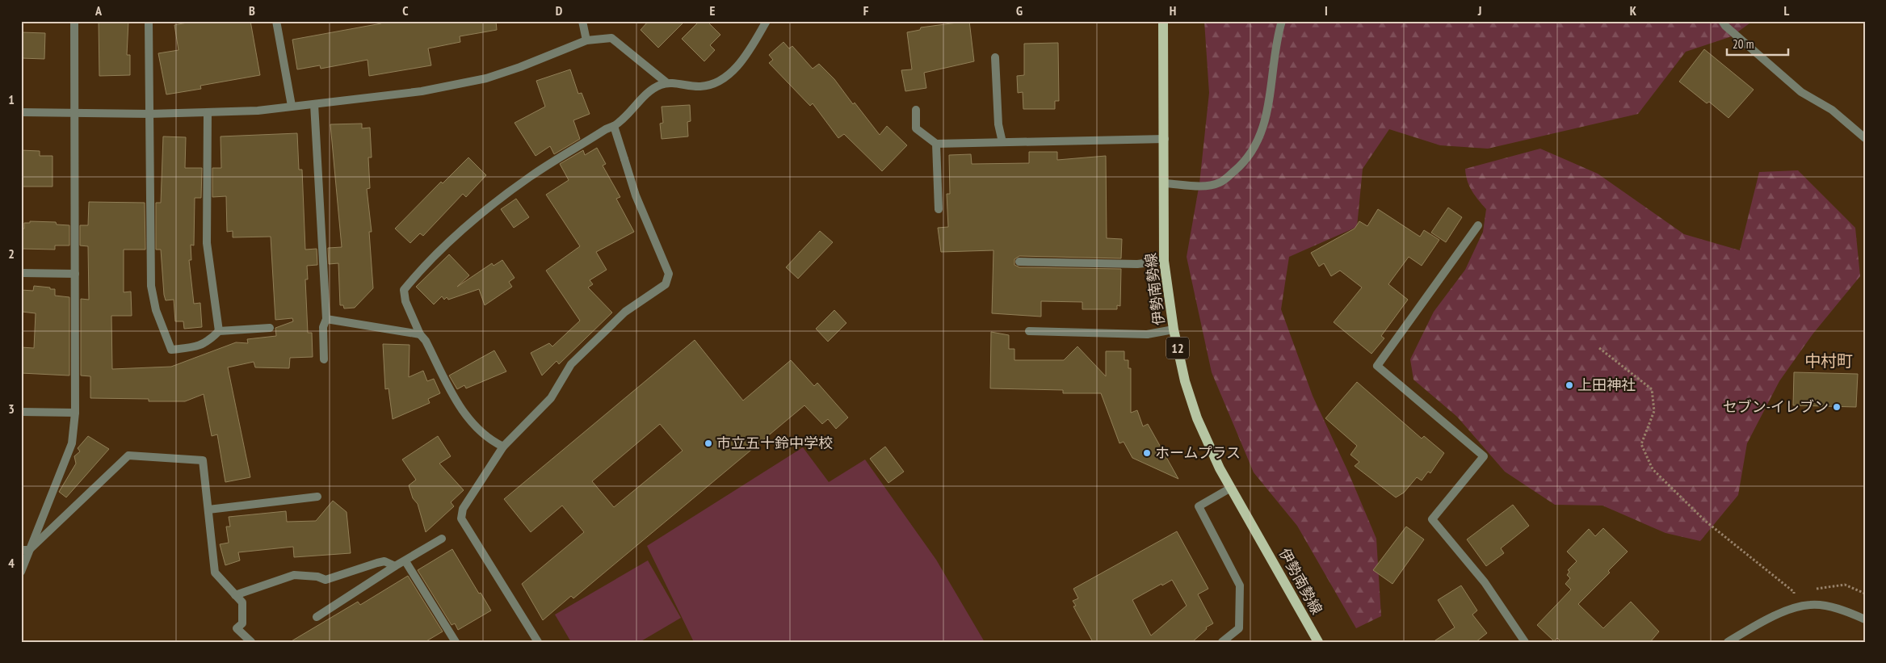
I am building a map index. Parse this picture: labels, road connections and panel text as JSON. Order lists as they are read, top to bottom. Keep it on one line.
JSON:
{"streets":{"main road":["伊勢南勢線","12"]},"districts":["中村町"],"places":["上田神社","セブン-イレブン","市立五十鈴中学校","ホームプラス"],"scale_bar":"20 m","grid":{"columns":["A","B","C","D","E","F","G","H","I","J","K","L"],"rows":["1","2","3","4"]}}
